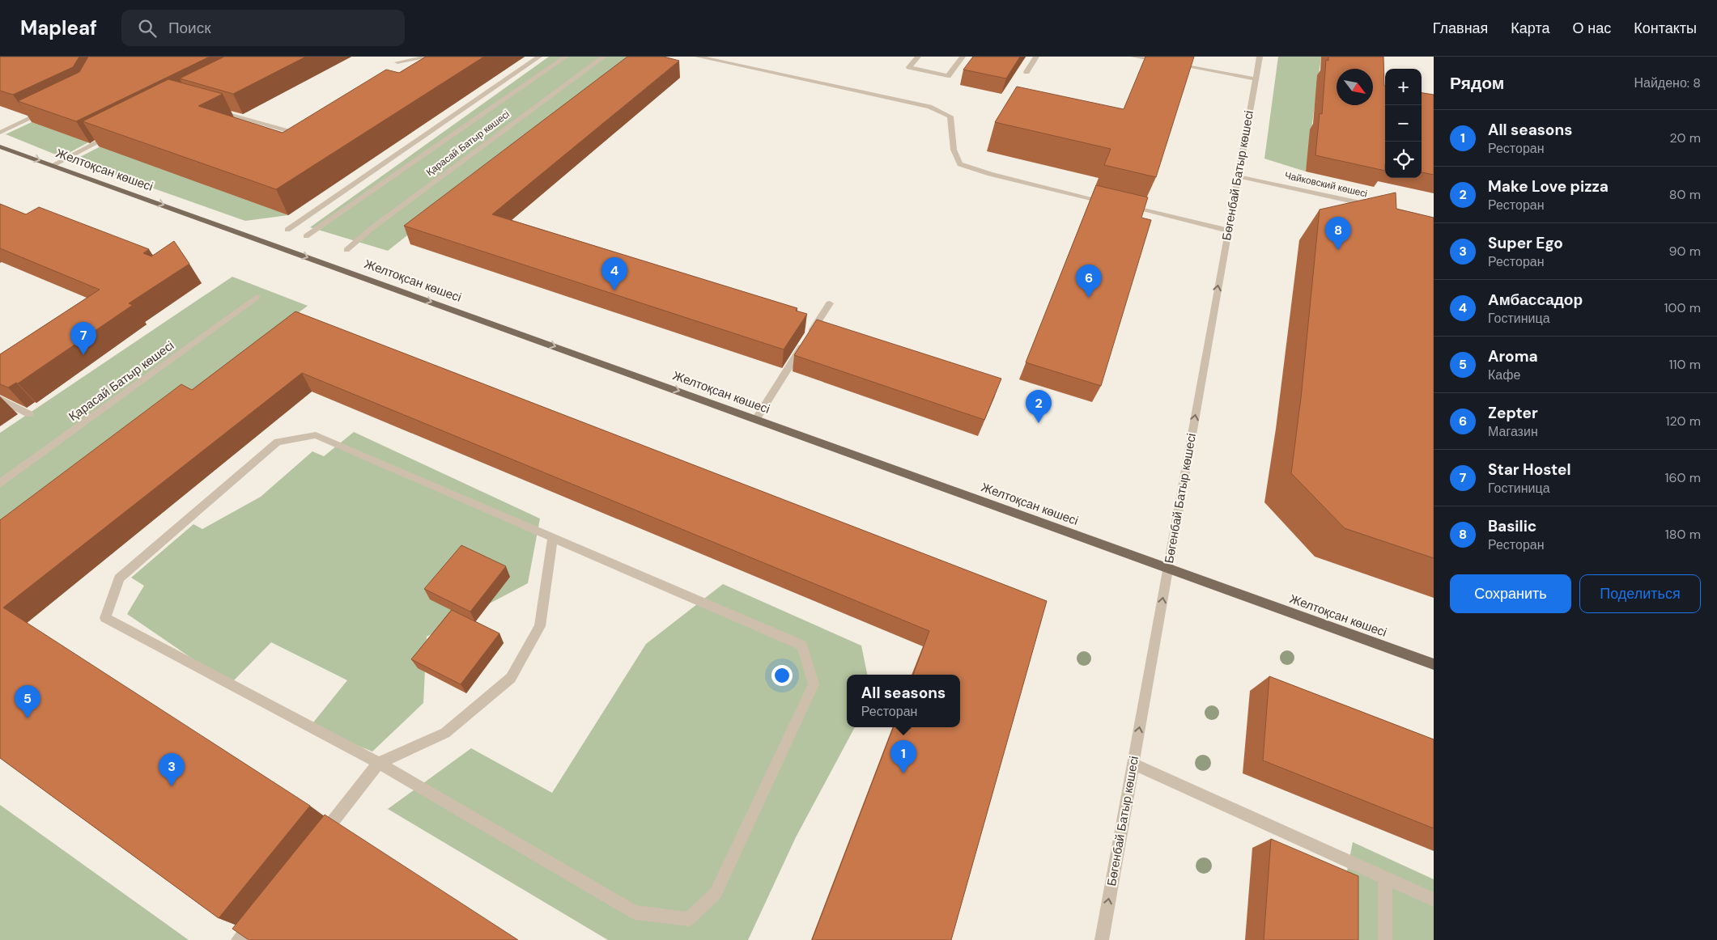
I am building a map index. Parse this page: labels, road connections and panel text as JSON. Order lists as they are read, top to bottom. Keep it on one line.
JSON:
{"streets":{"main road":["Желтоқсан көшесі"],"street":["Қарасай Батыр көшесі","Бөгенбай Батыр көшесі","Чайковский көшесі"]},"crossings":[["Желтоқсан көшесі","Бөгенбай Батыр көшесі"],["Бөгенбай Батыр көшесі","Чайковский көшесі"]],"one_way":["Желтоқсан көшесі","Бөгенбай Батыр көшесі"],"north":"bottom right","page":{"header":"Mapleaf","search":"Поиск","nav":["Главная","Карта","О нас","Контакты"],"heading":["Рядом","Найдено: 8"],"map_buttons":["+","−"],"list":[{"mark":"1","name":"All seasons","note":"Ресторан","value":"20 m"},{"mark":"2","name":"Make Love pizza","note":"Ресторан","value":"80 m"},{"mark":"3","name":"Super Ego","note":"Ресторан","value":"90 m"},{"mark":"4","name":"Амбассадор","note":"Гостиница","value":"100 m"},{"mark":"5","name":"Aroma","note":"Кафе","value":"110 m"},{"mark":"6","name":"Zepter","note":"Магазин","value":"120 m"},{"mark":"7","name":"Star Hostel","note":"Гостиница","value":"160 m"},{"mark":"8","name":"Basilic","note":"Ресторан","value":"180 m"}],"pins":["8","4","6","7","2","5","1","3"],"buttons":["Сохранить","Поделиться"],"popup":["All seasons","Ресторан"]}}
